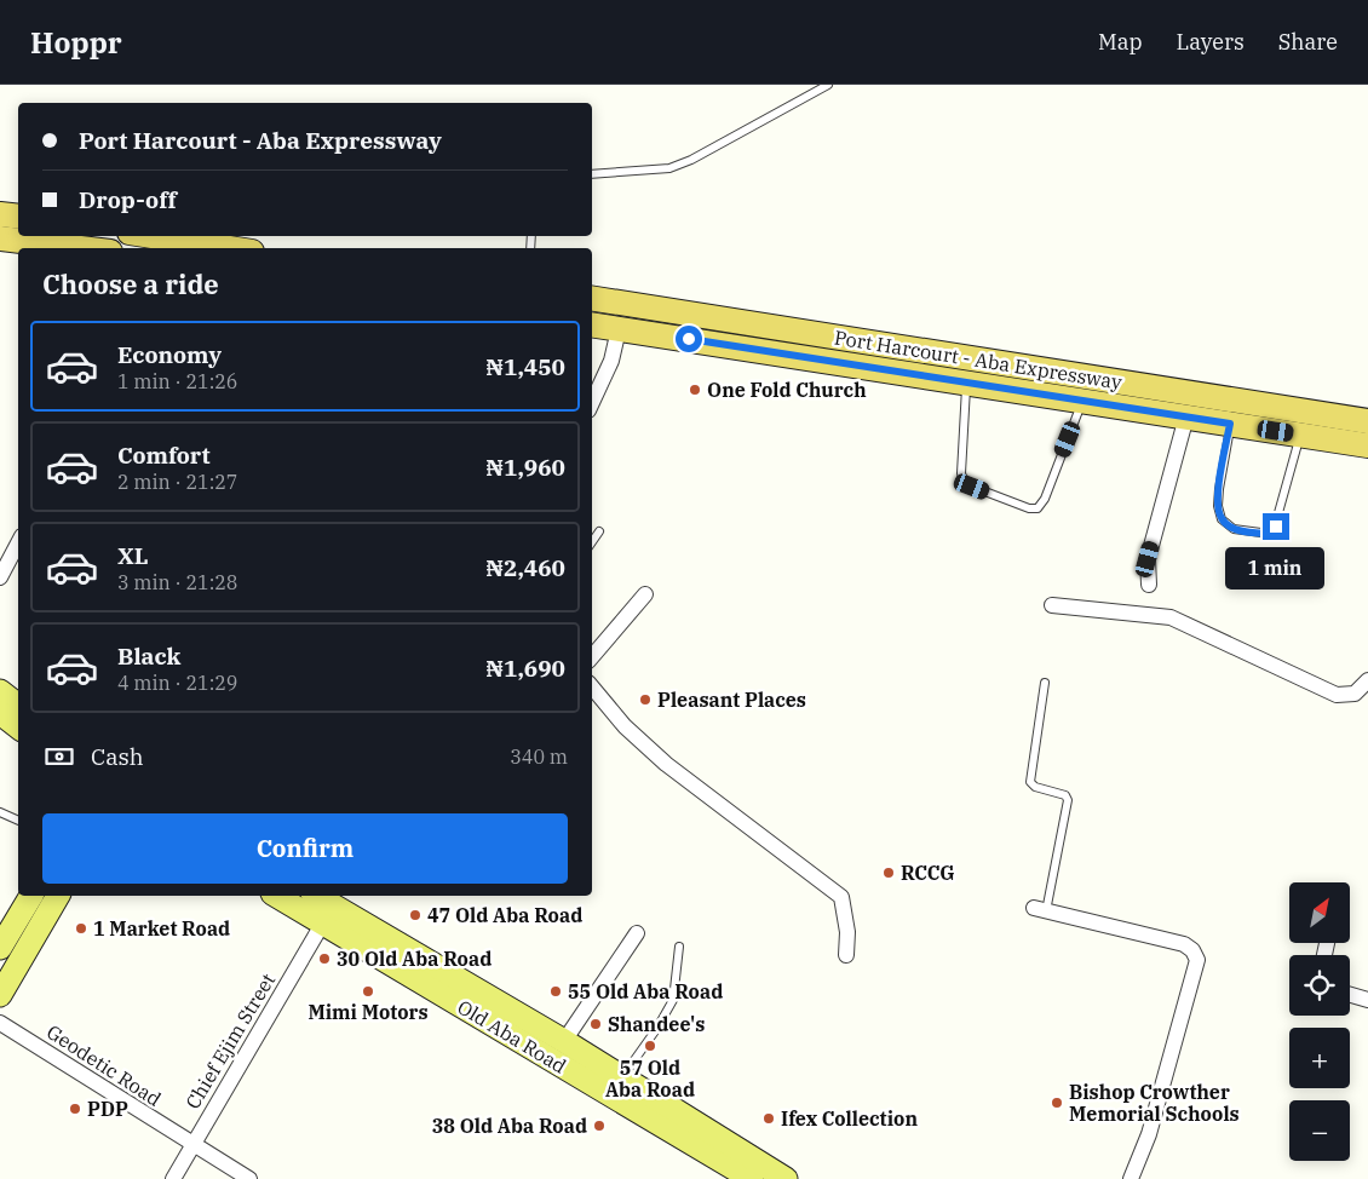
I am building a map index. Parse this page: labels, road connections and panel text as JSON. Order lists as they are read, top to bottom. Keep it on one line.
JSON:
{"streets":{"highway":["Port Harcourt - Aba Expressway"],"main road":["Old Aba Road"],"street":["Chief Ejim Street","Geodetic Road"]},"crossings":[["Old Aba Road","Chief Ejim Street"],["Chief Ejim Street","Geodetic Road"]],"places":["One Fold Church","Pleasant Places","RCCG","47 Old Aba Road","1 Market Road","30 Old Aba Road","Mimi Motors","55 Old Aba Road","Shandee's","57 Old Aba Road","Bishop Crowther Memorial Schools","PDP","Ifex Collection","38 Old Aba Road"],"north":"top right","page":{"header":"Hoppr","nav":["Map","Layers","Share"],"banner":["Port Harcourt - Aba Expressway","Drop-off"],"heading":"Choose a ride","list":[{"name":"Economy","note":"1 min · 21:26","value":"₦1,450"},{"name":"Comfort","note":"2 min · 21:27","value":"₦1,960"},{"name":"XL","note":"3 min · 21:28","value":"₦2,460"},{"name":"Black","note":"4 min · 21:29","value":"₦1,690"}],"bubble":"1 min","pay":["Cash","340 m"],"buttons":"Confirm","map_buttons":["+","−"]}}
